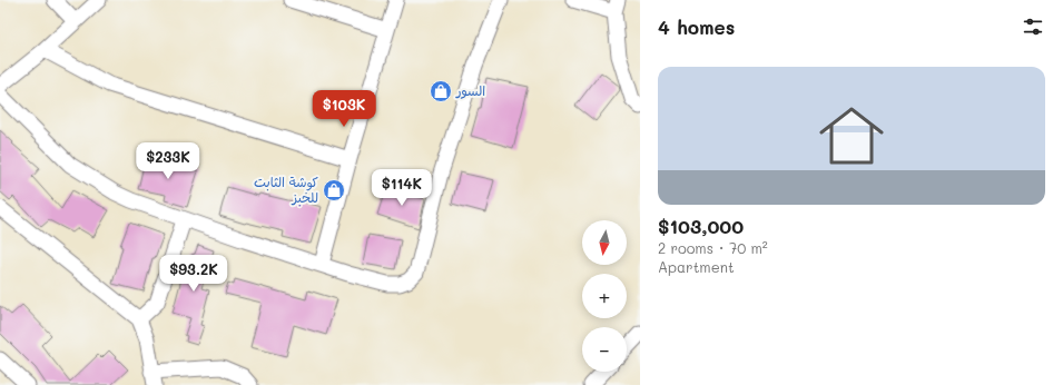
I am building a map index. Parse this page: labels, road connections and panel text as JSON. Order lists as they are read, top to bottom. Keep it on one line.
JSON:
{"places":{"shop":["السور","كوشة الثابت للخبز"]},"north":"bottom","page":{"heading":"4 homes","list":[{"name":"$103,000","note":"2 rooms · 70 m² · Apartment"}],"price":["$103K","$233K","$114K","$93.2K"],"map_buttons":["+","−"]}}
